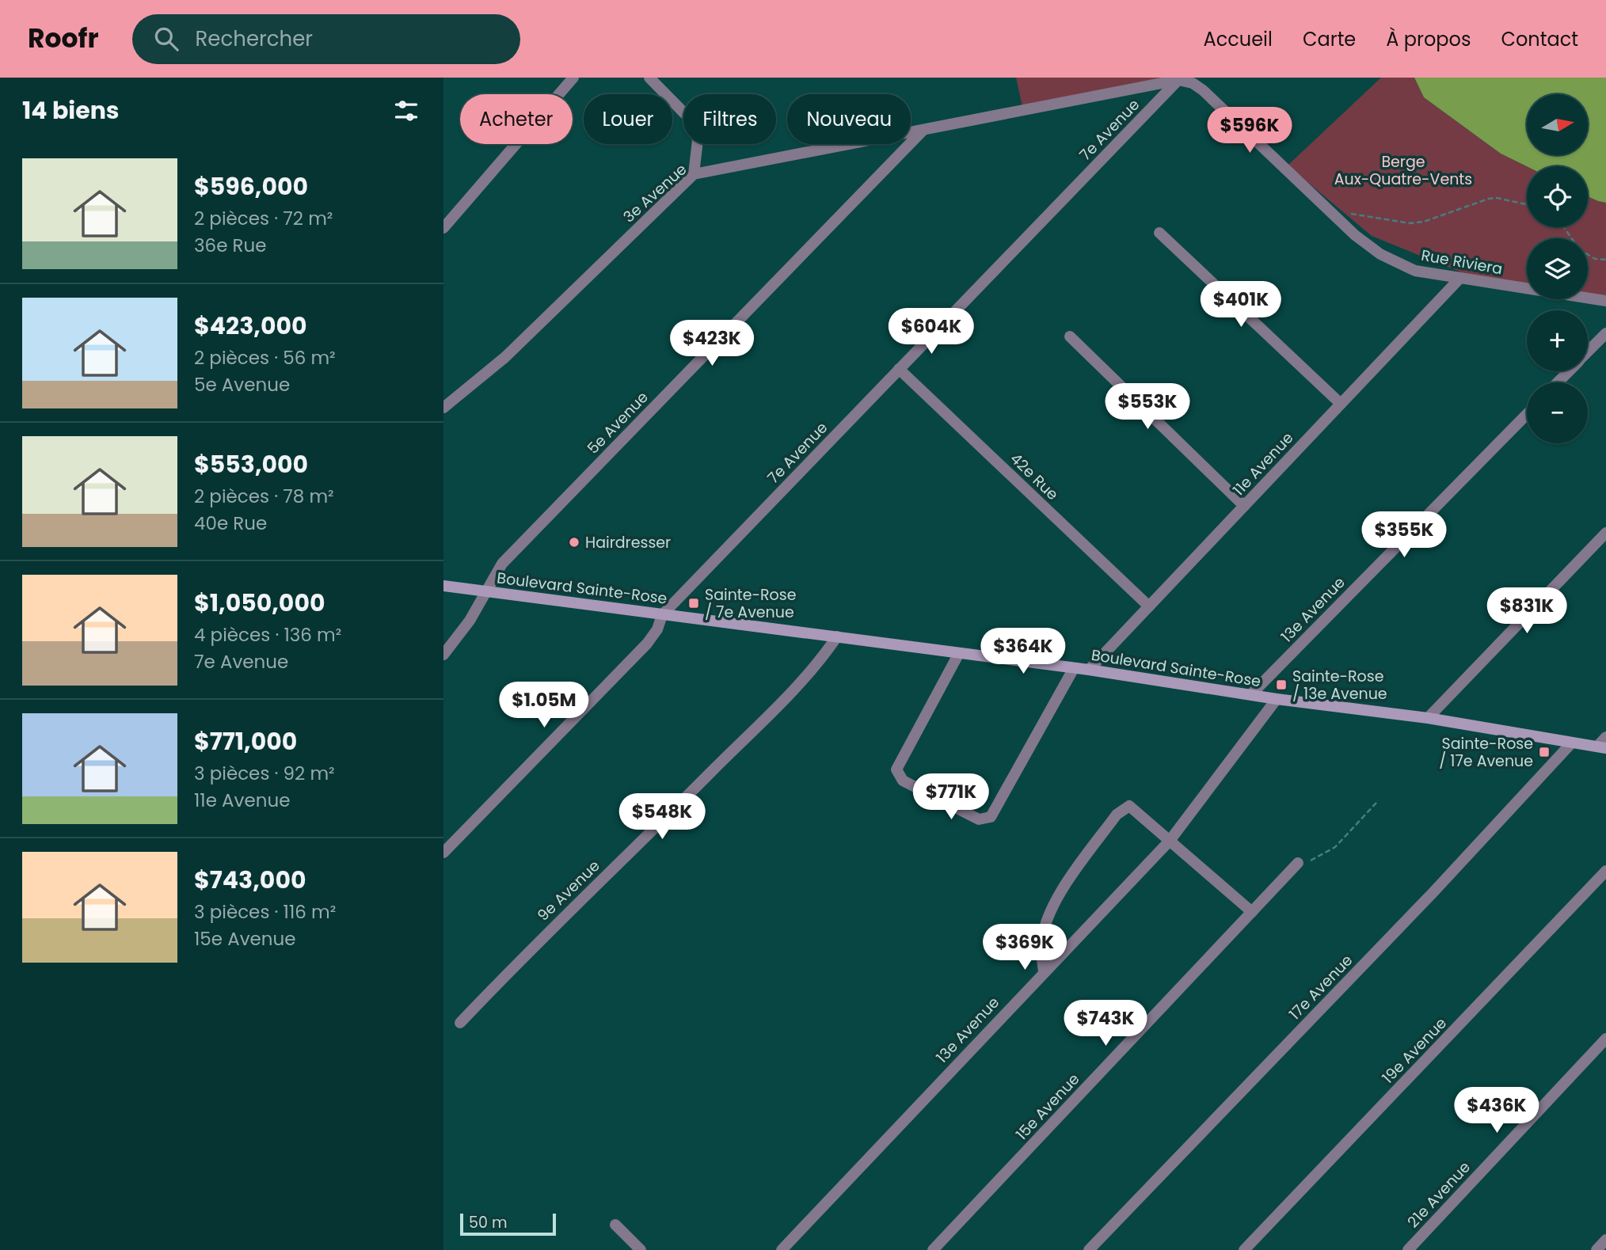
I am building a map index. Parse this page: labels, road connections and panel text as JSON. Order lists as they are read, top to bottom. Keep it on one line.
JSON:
{"streets":{"street":["7e Avenue","3e Avenue","Rue Riviera","5e Avenue","11e Avenue","42e Rue","Boulevard Sainte-Rose","13e Avenue","9e Avenue","17e Avenue","19e Avenue","15e Avenue","21e Avenue"]},"crossings":[["7e Avenue","3e Avenue"],["7e Avenue","Rue Riviera"],["7e Avenue","42e Rue"],["7e Avenue","Boulevard Sainte-Rose"],["3e Avenue","Rue Riviera"],["3e Avenue","5e Avenue"],["Rue Riviera","11e Avenue"],["5e Avenue","Boulevard Sainte-Rose"],["11e Avenue","42e Rue"],["11e Avenue","Boulevard Sainte-Rose"],["Boulevard Sainte-Rose","13e Avenue"],["Boulevard Sainte-Rose","9e Avenue"],["Boulevard Sainte-Rose","17e Avenue"]],"parks":["Berge Aux-Quatre-Vents"],"places":{"other":["Hairdresser"],"transit":["Sainte-Rose / 7e Avenue","Sainte-Rose / 13e Avenue","Sainte-Rose / 17e Avenue"]},"scale_bar":"50 m","north":"right","page":{"header":"Roofr","search":"Rechercher","nav":["Accueil","Carte","À propos","Contact"],"heading":"14 biens","map_buttons":["+","−"],"chip":["Acheter","Louer","Filtres","Nouveau"],"price":["$596K","$401K","$604K","$423K","$553K","$355K","$831K","$364K","$1.05M","$771K","$548K","$369K","$743K","$436K"],"list":[{"name":"$596,000","note":"2 pièces · 72 m² · 36e Rue"},{"name":"$423,000","note":"2 pièces · 56 m² · 5e Avenue"},{"name":"$553,000","note":"2 pièces · 78 m² · 40e Rue"},{"name":"$1,050,000","note":"4 pièces · 136 m² · 7e Avenue"},{"name":"$771,000","note":"3 pièces · 92 m² · 11e Avenue"},{"name":"$743,000","note":"3 pièces · 116 m² · 15e Avenue"}],"scale":"50 m"}}
